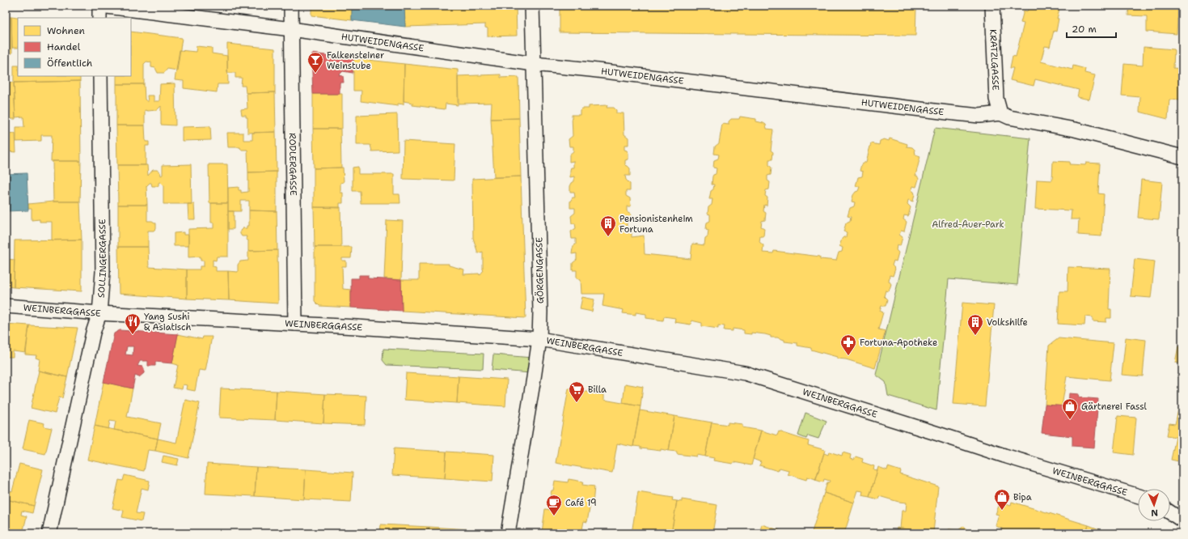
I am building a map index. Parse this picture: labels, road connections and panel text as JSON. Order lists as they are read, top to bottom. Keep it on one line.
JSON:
{"streets":{"street":["HUTWEIDENGASSE","KRATZLGASSE","RODLERGASSE","SOLLINGERGASSE","GÖRGENGASSE","WEINBERGGASSE"]},"crossings":[["HUTWEIDENGASSE","KRATZLGASSE"],["HUTWEIDENGASSE","RODLERGASSE"],["HUTWEIDENGASSE","GÖRGENGASSE"],["RODLERGASSE","WEINBERGGASSE"],["SOLLINGERGASSE","WEINBERGGASSE"],["GÖRGENGASSE","WEINBERGGASSE"]],"parks":["Alfred-Auer-Park"],"places":{"bar":["Falkensteiner Weinstube"],"building":["Pensionistenheim Fortuna","Volkshilfe"],"restaurant":["Yang Sushi & Asiatisch"],"pharmacy":["Fortuna-Apotheke"],"supermarket":["Billa"],"shop":["Gärtnerei Fassl","Bipa"],"cafe":["Café 19"]},"legend":["Wohnen","Handel","Öffentlich"],"scale_bar":"20 m","north":"bottom"}
